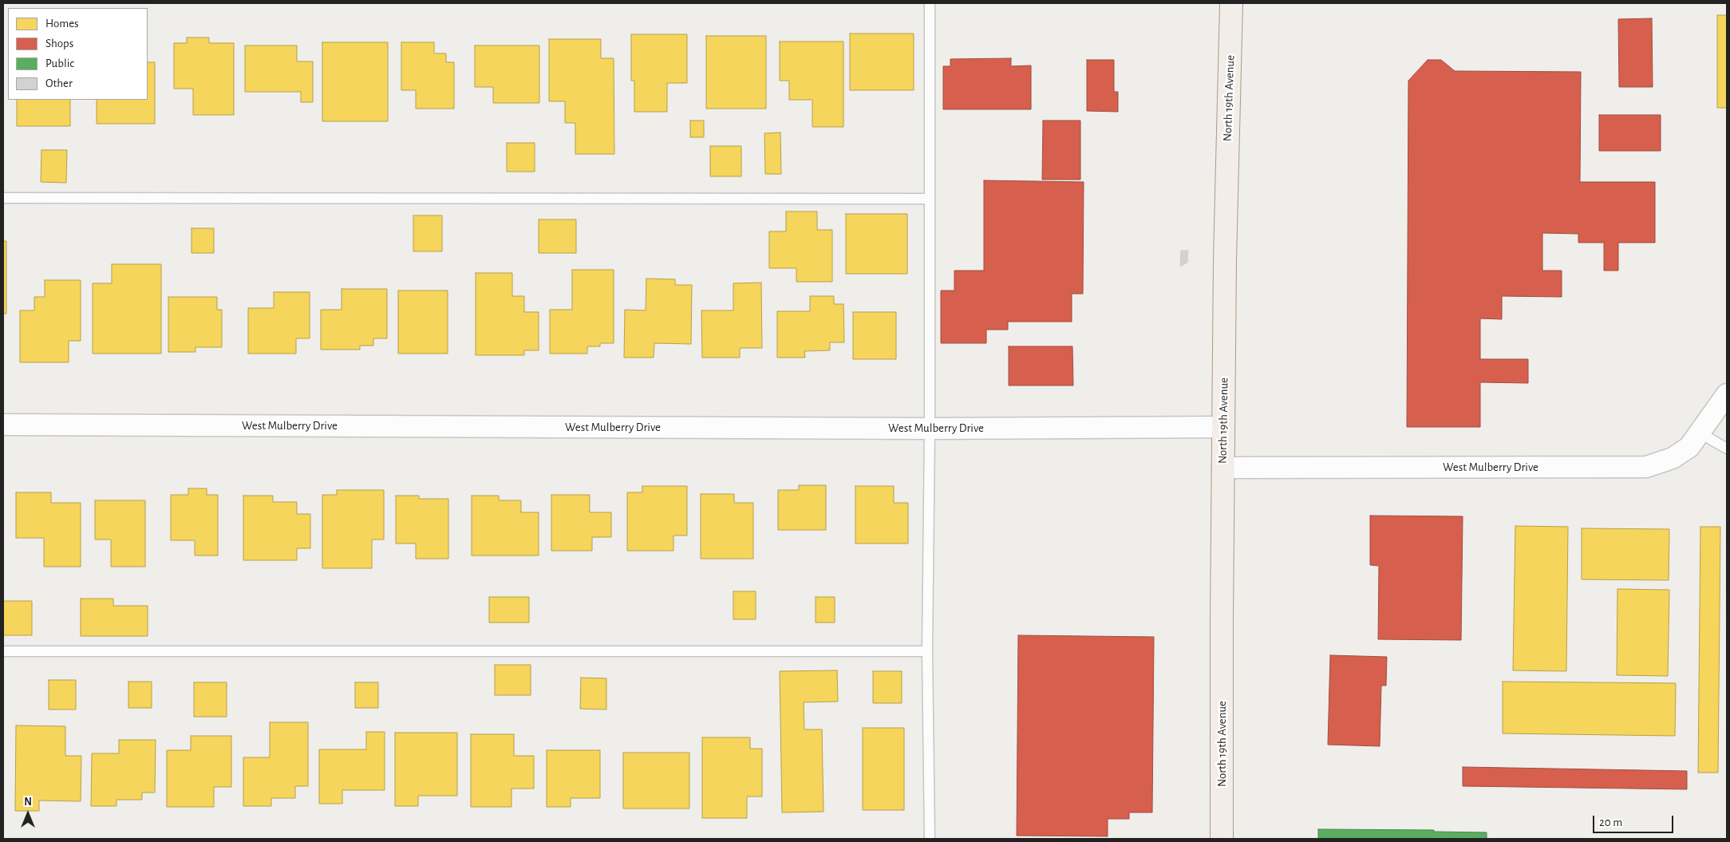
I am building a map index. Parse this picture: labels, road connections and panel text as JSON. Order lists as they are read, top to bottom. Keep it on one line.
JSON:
{"streets":{"main road":["North 19th Avenue"],"street":["West Mulberry Drive"]},"crossings":[["North 19th Avenue","West Mulberry Drive"]],"legend":["Homes","Shops","Public","Other"],"scale_bar":"20 m","north":"top"}
